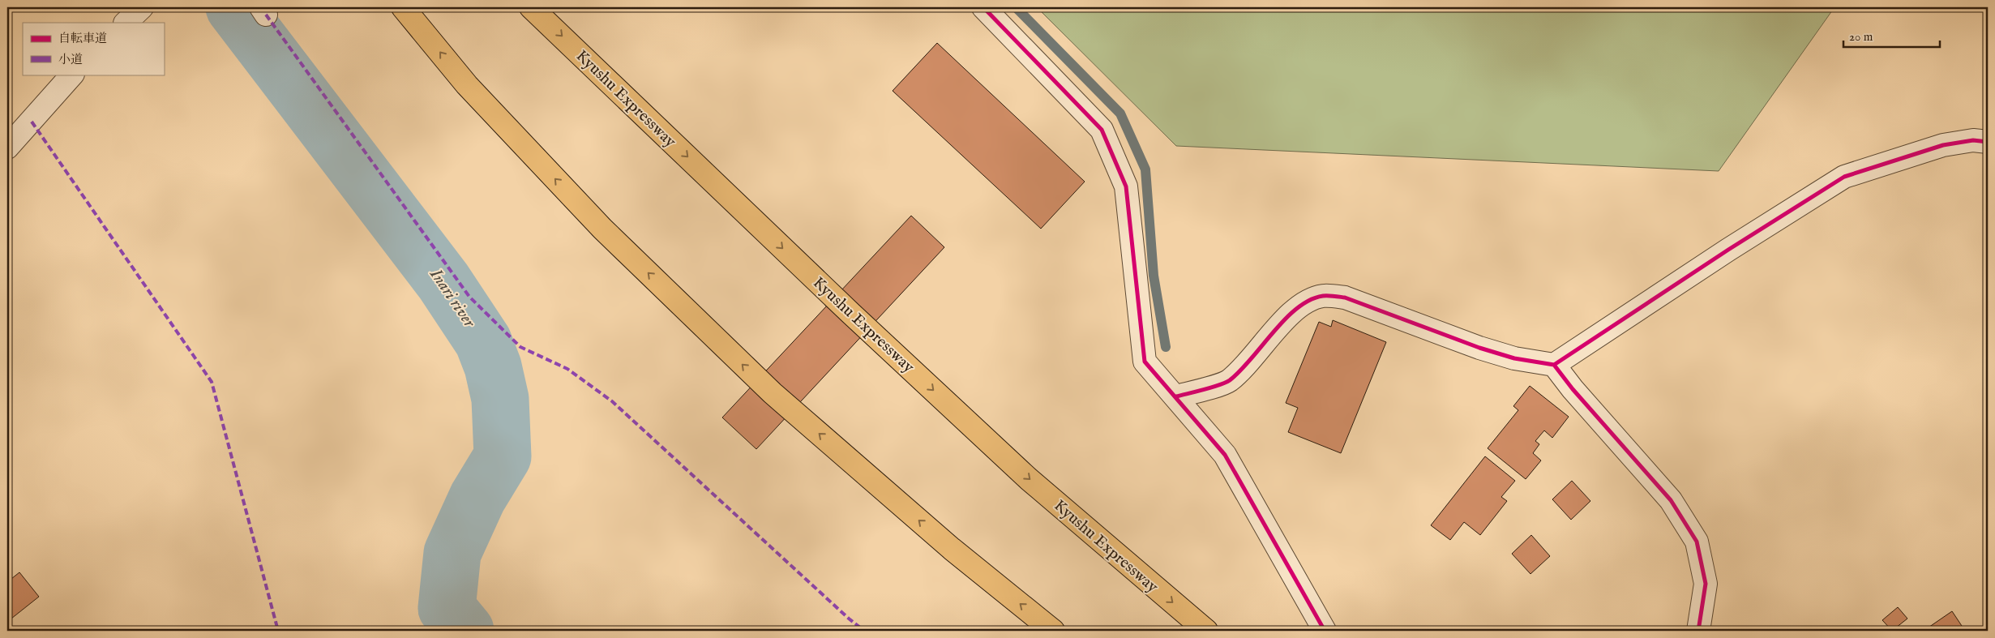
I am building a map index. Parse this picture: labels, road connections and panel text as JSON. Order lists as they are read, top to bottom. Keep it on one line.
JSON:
{"streets":{"highway":["Kyushu Expressway"]},"water":["Inari river"],"legend":["自転車道","小道"],"scale_bar":"20 m"}
